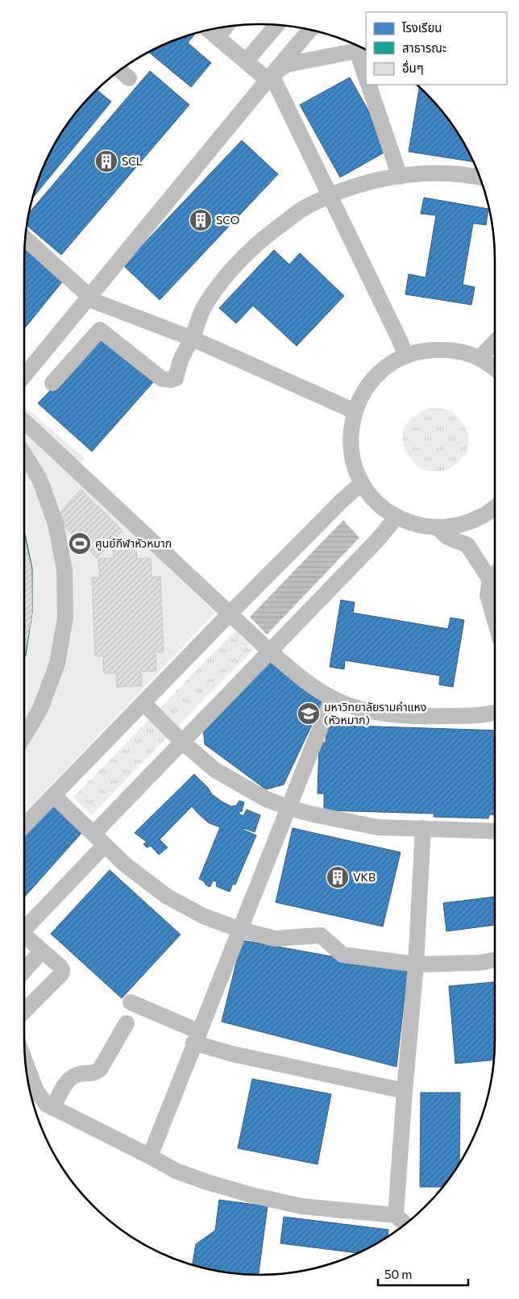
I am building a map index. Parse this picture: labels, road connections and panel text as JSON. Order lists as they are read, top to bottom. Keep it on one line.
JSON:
{"places":{"building":["SCL","SCO","VKB"],"sports":["ศูนย์กีฬาหัวหมาก"],"school or university":["มหาวิทยาลัยรามคำแหง (หัวหมาก)"]},"legend":["โรงเรียน","สาธารณะ","อื่นๆ"],"scale_bar":"50 m"}
